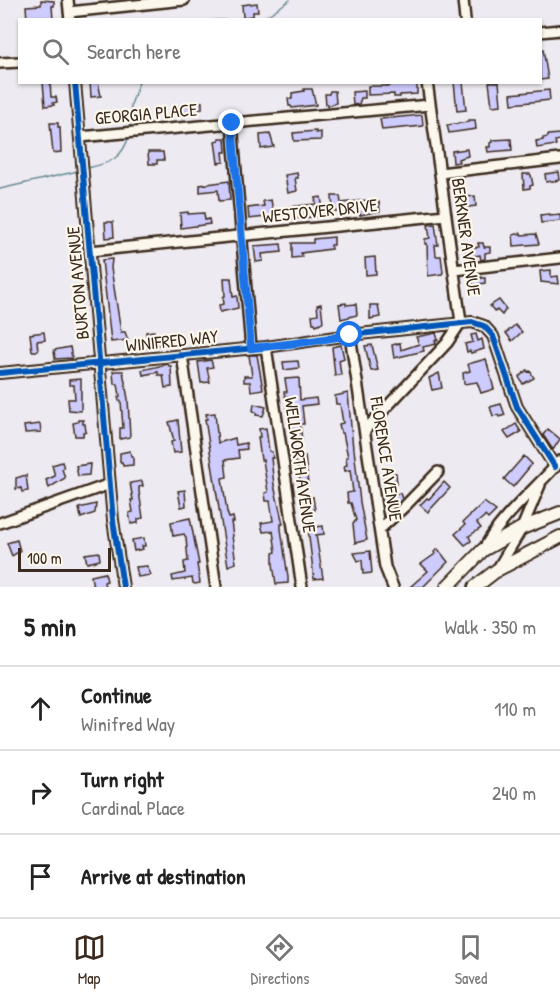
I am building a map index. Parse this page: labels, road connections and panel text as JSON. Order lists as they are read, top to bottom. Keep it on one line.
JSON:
{"streets":{"street":["GEORGIA PLACE","WESTOVER DRIVE","BERKNER AVENUE","BURTON AVENUE","WINIFRED WAY","FLORENCE AVENUE","WELLWORTH AVENUE"]},"crossings":[["GEORGIA PLACE","BERKNER AVENUE"],["GEORGIA PLACE","BURTON AVENUE"],["WESTOVER DRIVE","BERKNER AVENUE"],["WESTOVER DRIVE","BURTON AVENUE"],["BERKNER AVENUE","WINIFRED WAY"],["BURTON AVENUE","WINIFRED WAY"],["WINIFRED WAY","FLORENCE AVENUE"],["WINIFRED WAY","WELLWORTH AVENUE"]],"scale_bar":"100 m","page":{"search":"Search here","scale":"100 m","heading":["5 min","Walk · 350 m"],"list":[["Continue","Winifred Way","110 m"],["Turn right","Cardinal Place","240 m"],"Arrive at destination"],"nav":["Map","Directions","Saved"]}}
